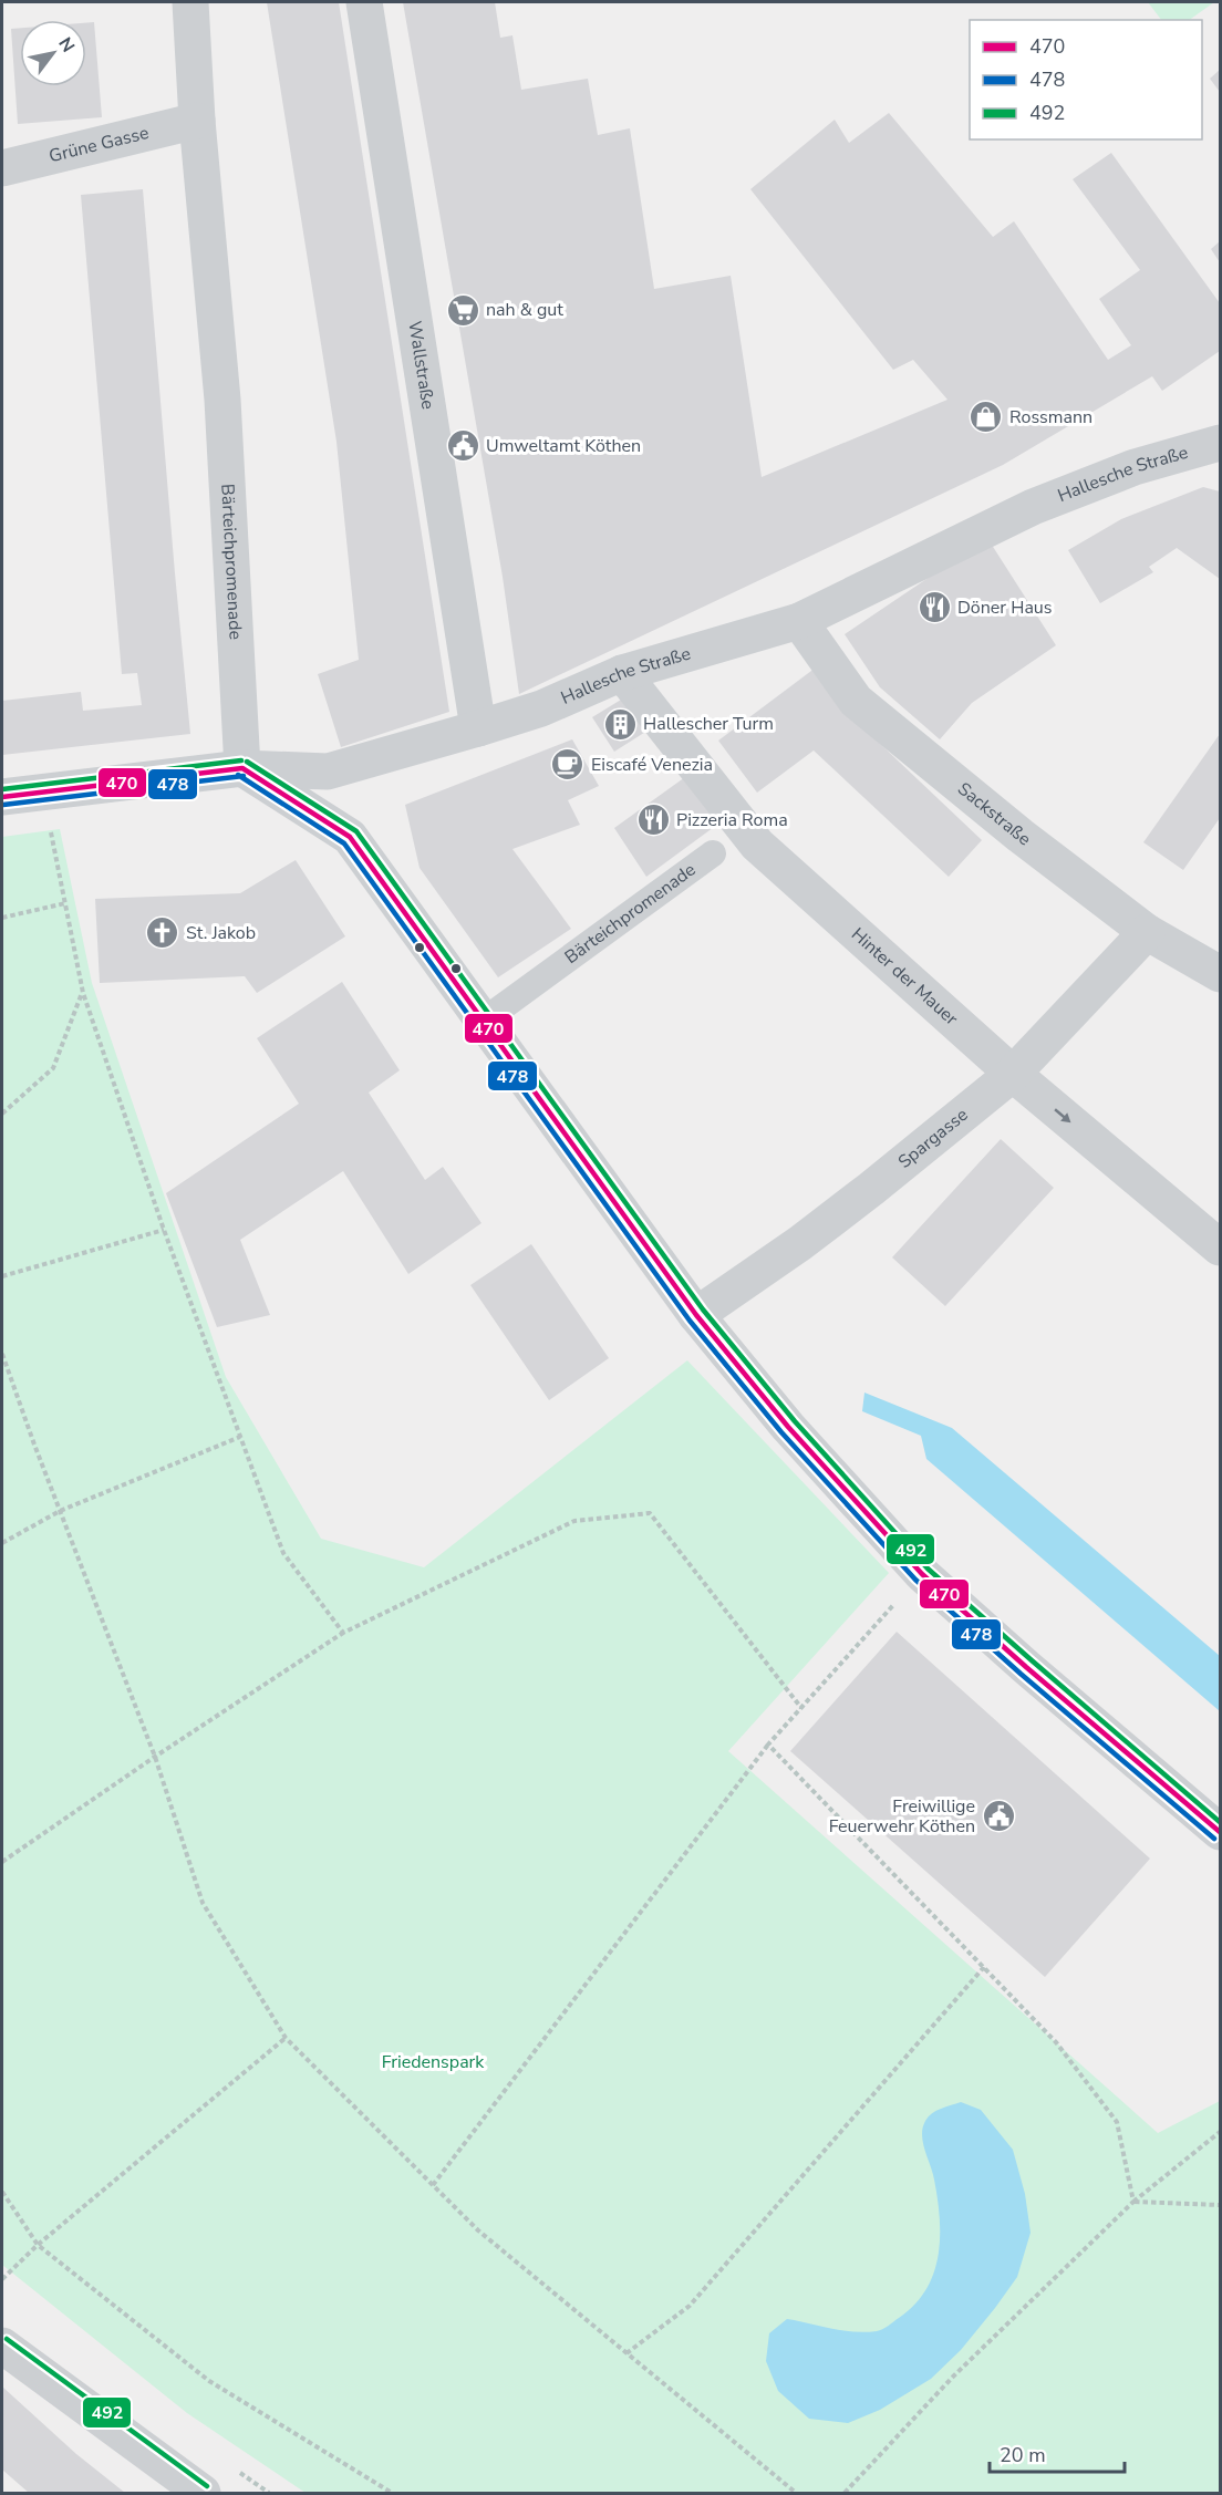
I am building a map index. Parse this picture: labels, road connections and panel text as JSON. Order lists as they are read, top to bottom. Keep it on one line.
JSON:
{"streets":{"street":["Grüne Gasse","Wallstraße","Hallesche Straße","Bärteichpromenade","Sackstraße","Hinter der Mauer","Spargasse"]},"crossings":[["Grüne Gasse","Bärteichpromenade"],["Wallstraße","Hallesche Straße"],["Hallesche Straße","Bärteichpromenade"],["Hallesche Straße","Sackstraße"],["Hallesche Straße","Hinter der Mauer"],["Sackstraße","Spargasse"],["Hinter der Mauer","Spargasse"]],"parks":["Friedenspark"],"places":{"supermarket":["nah & gut"],"shop":["Rossmann"],"public building":["Umweltamt Köthen","Freiwillige Feuerwehr Köthen"],"restaurant":["Döner Haus","Pizzeria Roma"],"building":["Hallescher Turm"],"cafe":["Eiscafé Venezia"],"church":["St. Jakob"]},"lines":["transit line 492","transit line 470","transit line 478"],"legend":["470","478","492"],"scale_bar":"20 m","north":"top right"}
